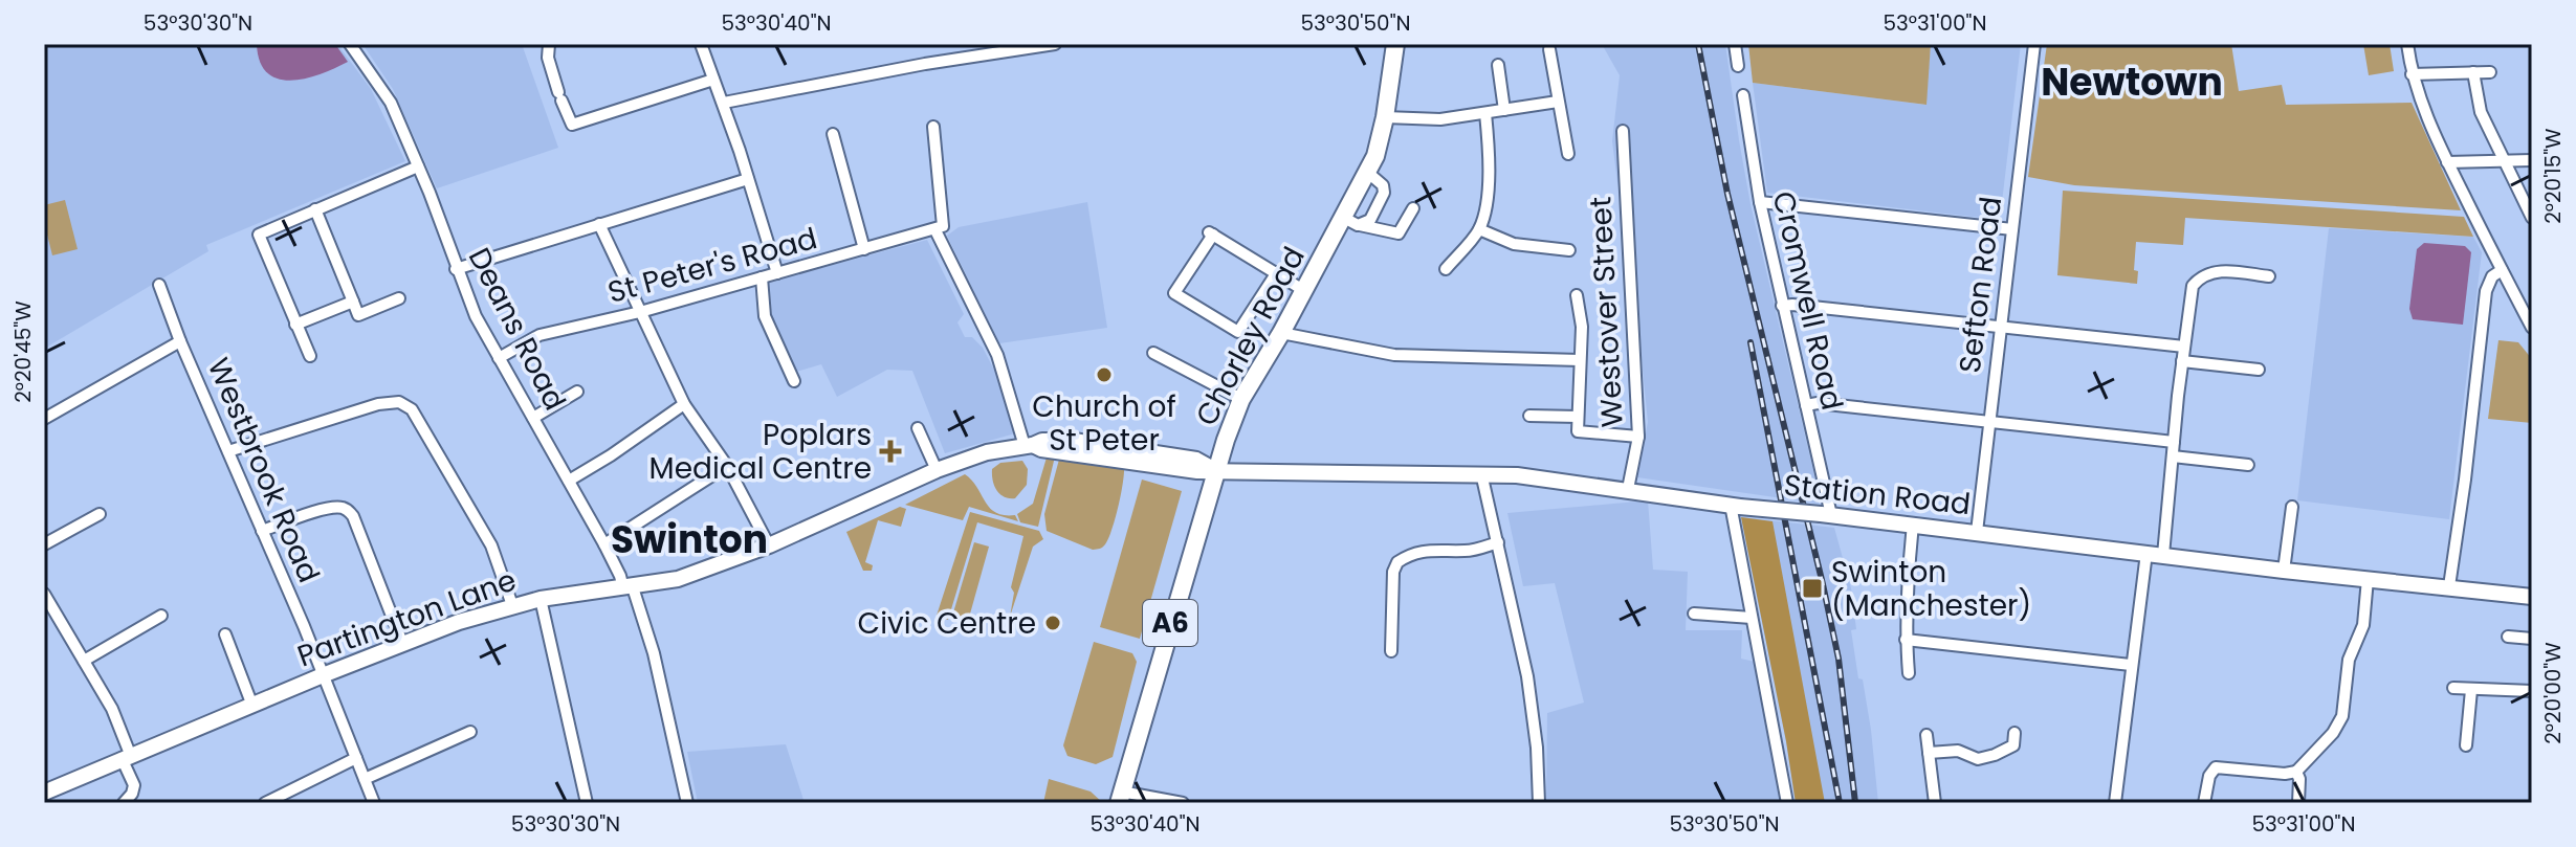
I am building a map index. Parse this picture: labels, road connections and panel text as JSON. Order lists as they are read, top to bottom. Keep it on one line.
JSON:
{"streets":{"main road":["Chorley Road","Station Road","Partington Lane","A6"],"street":["St Peter's Road","Sefton Road","Cromwell Road","Westover Street","Deans Road","Westbrook Road"]},"crossings":[["St Peter's Road","Deans Road"],["Sefton Road","Station Road"],["Cromwell Road","Station Road"],["Westover Street","Station Road"],["Deans Road","Partington Lane"],["Chorley Road","Station Road"],["Chorley Road","Partington Lane"],["Westbrook Road","Partington Lane"],["Station Road","Partington Lane"]],"districts":["Newtown","Swinton"],"places":{"other":["Church of St Peter","Civic Centre"],"health":["Poplars Medical Centre"],"transit":["Swinton (Manchester)"]},"coordinates":["53°30'30\"N","53°30'40\"N","53°30'50\"N","53°31'00\"N","2°20'15\"W","2°20'45\"W","2°20'00\"W"]}
